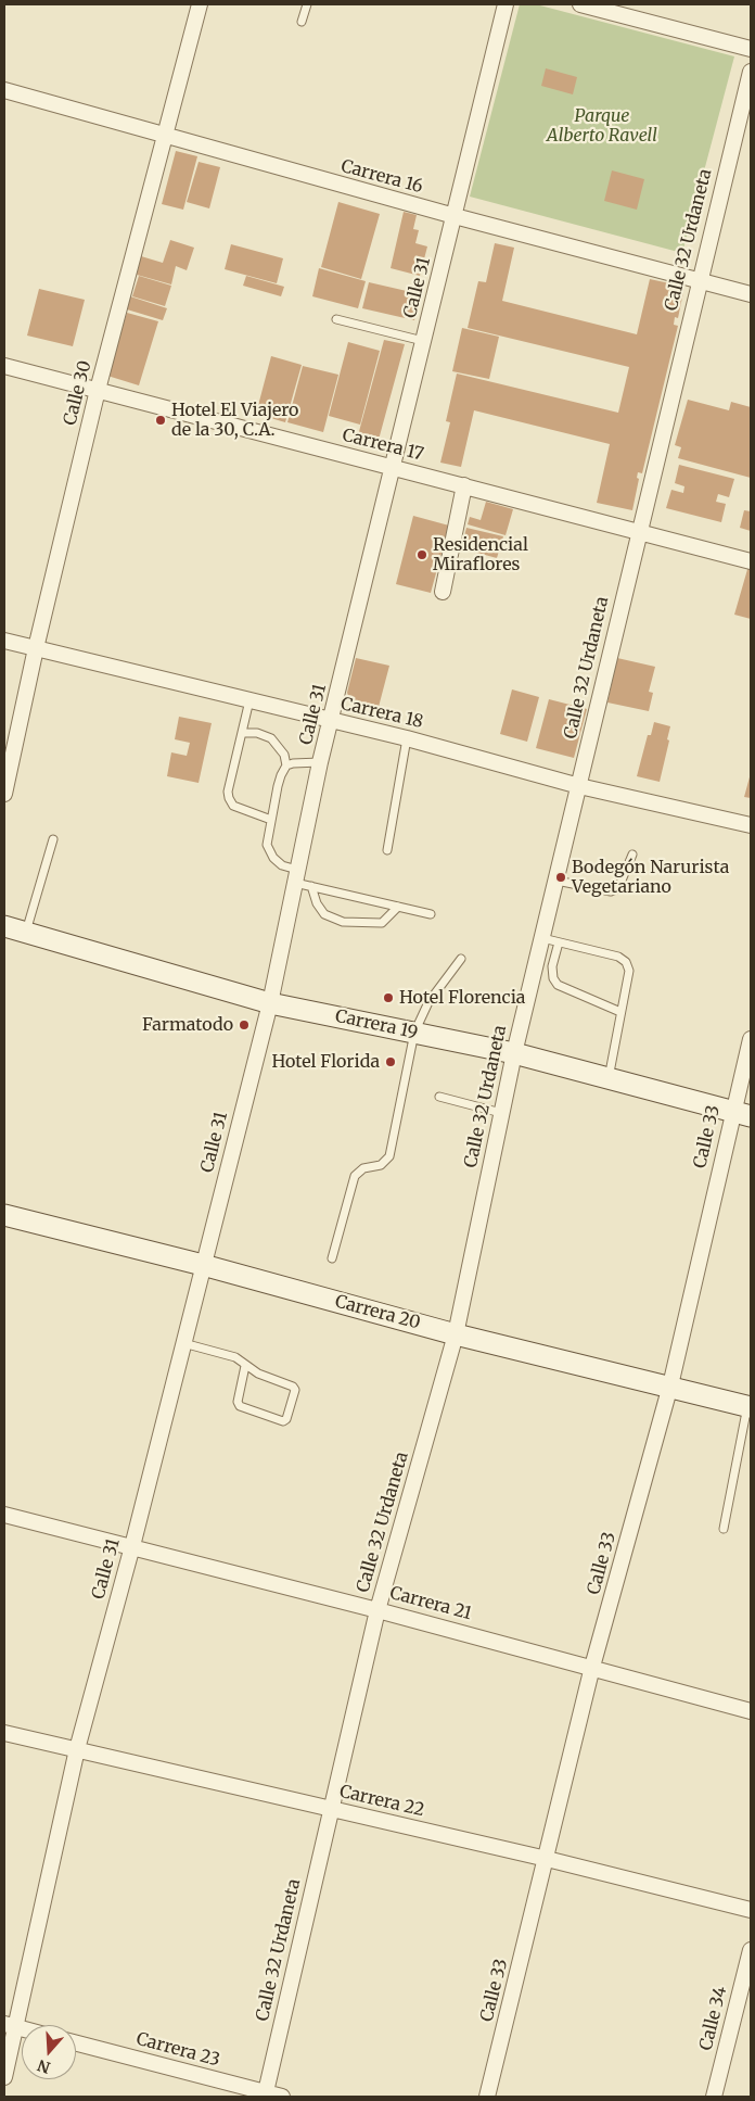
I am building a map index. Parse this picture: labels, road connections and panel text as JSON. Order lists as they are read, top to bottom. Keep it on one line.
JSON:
{"streets":{"street":["Carrera 16","Calle 32 Urdaneta","Calle 31","Calle 30","Carrera 17","Carrera 18","Carrera 19","Calle 33","Carrera 20","Carrera 21","Carrera 22","Calle 34","Carrera 23"]},"crossings":[["Carrera 16","Calle 32 Urdaneta"],["Carrera 16","Calle 31"],["Carrera 16","Calle 30"],["Calle 32 Urdaneta","Carrera 17"],["Calle 32 Urdaneta","Carrera 18"],["Calle 32 Urdaneta","Carrera 19"],["Calle 32 Urdaneta","Carrera 20"],["Calle 32 Urdaneta","Carrera 21"],["Calle 32 Urdaneta","Carrera 22"],["Calle 32 Urdaneta","Carrera 23"],["Calle 31","Carrera 17"],["Calle 31","Carrera 18"],["Calle 31","Carrera 19"],["Calle 31","Carrera 20"],["Calle 31","Carrera 21"],["Calle 31","Carrera 22"],["Calle 30","Carrera 17"],["Calle 30","Carrera 18"],["Carrera 19","Calle 33"],["Calle 33","Carrera 20"],["Calle 33","Carrera 21"],["Calle 33","Carrera 22"]],"parks":["Parque Alberto Ravell"],"places":["Hotel El Viajero de la 30, C.A.","Residencial Miraflores","Bodegón Narurista Vegetariano","Hotel Florencia","Farmatodo","Hotel Florida"],"north":"bottom"}
